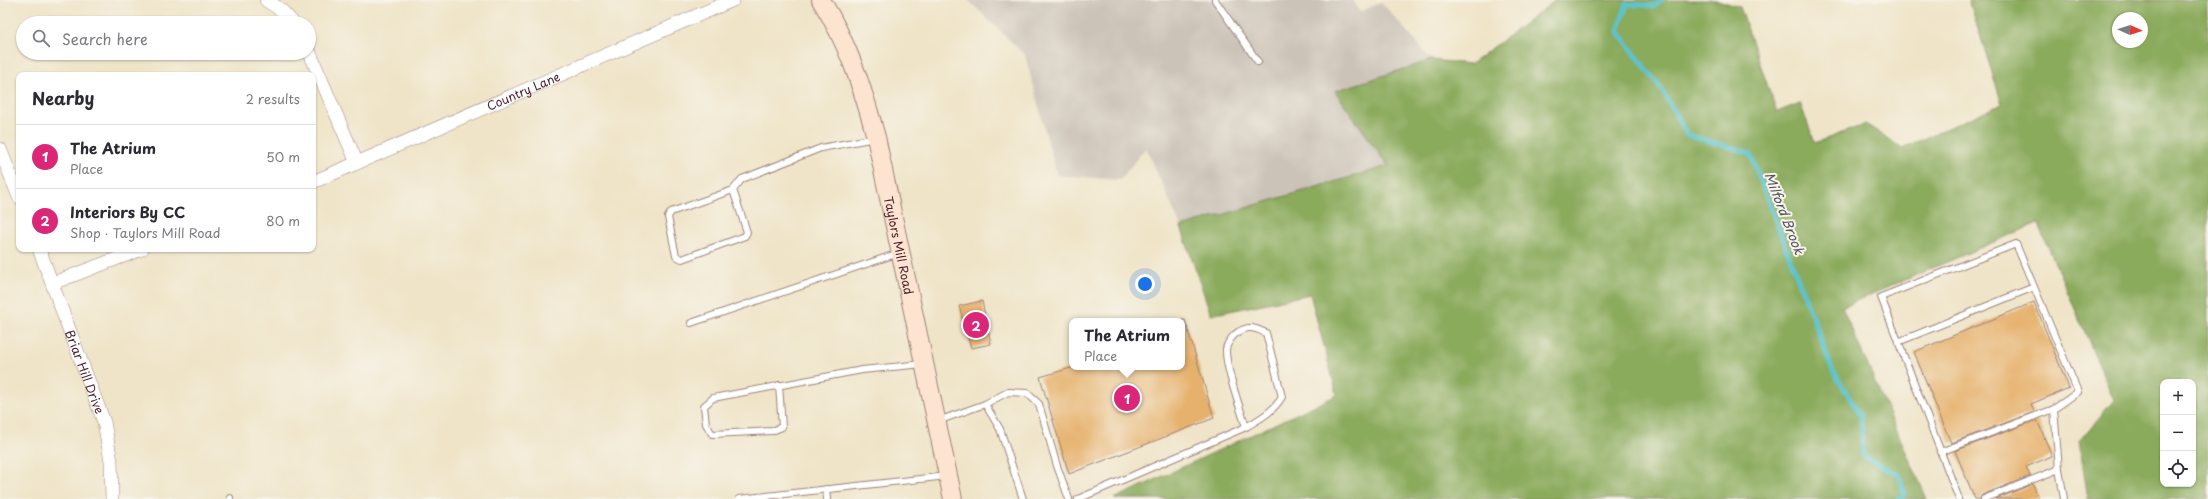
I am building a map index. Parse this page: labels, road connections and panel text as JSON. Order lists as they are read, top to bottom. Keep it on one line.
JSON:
{"streets":{"street":["Country Lane","Taylors Mill Road","Briar Hill Drive"]},"water":["Milford Brook"],"north":"right","page":{"search":"Search here","heading":["Nearby","2 results"],"list":[{"mark":"1","name":"The Atrium","note":"Place","value":"50 m"},{"mark":"2","name":"Interiors By CC","note":"Shop · Taylors Mill Road","value":"80 m"}],"pins":["2","1"],"popup":["The Atrium","Place"],"map_buttons":["+","−"]}}
